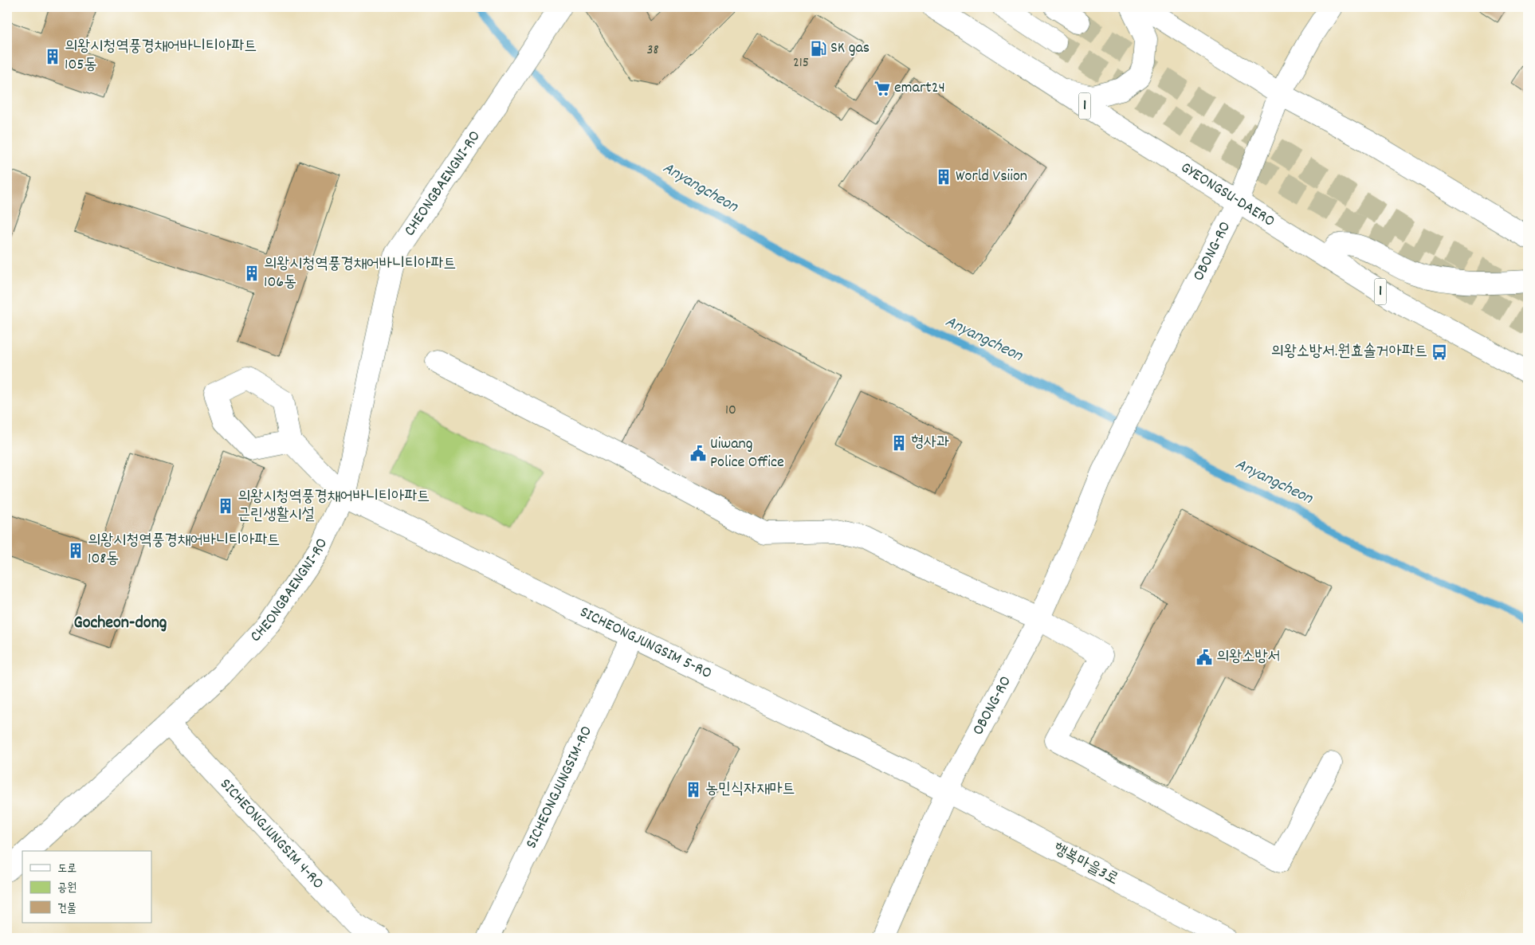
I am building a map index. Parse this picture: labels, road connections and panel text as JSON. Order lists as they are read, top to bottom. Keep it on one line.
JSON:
{"streets":{"street":["1","CHEONGBAENGNI-RO","GYEONGSU-DAERO","OBONG-RO","SICHEONGJUNGSIM 5-RO","SICHEONGJUNGSIM-RO","SICHEONGJUNGSIM 4-RO","행복마을3로"]},"crossings":[["CHEONGBAENGNI-RO","SICHEONGJUNGSIM 5-RO"],["CHEONGBAENGNI-RO","SICHEONGJUNGSIM 4-RO"],["GYEONGSU-DAERO","OBONG-RO"],["OBONG-RO","SICHEONGJUNGSIM 5-RO"],["OBONG-RO","행복마을3로"],["SICHEONGJUNGSIM 5-RO","SICHEONGJUNGSIM-RO"],["SICHEONGJUNGSIM 5-RO","행복마을3로"]],"districts":["Gocheon-dong"],"water":["Anyangcheon"],"places":{"fuel station":["SK gas"],"building":["의왕시청역풍경채어바니티아파트 105동","World Vsiion","의왕시청역풍경채어바니티아파트 106동","형사과","의왕시청역풍경채어바니티아파트 근린생활시설","의왕시청역풍경채어바니티아파트 108동","농민식자재마트"],"supermarket":["emart24"],"bus stop":["의왕소방서.원효솔거아파트"],"public building":["Uiwang Police Office","의왕소방서"]},"house_numbers":["38","215","10"],"legend":["도로","공원","건물"]}
